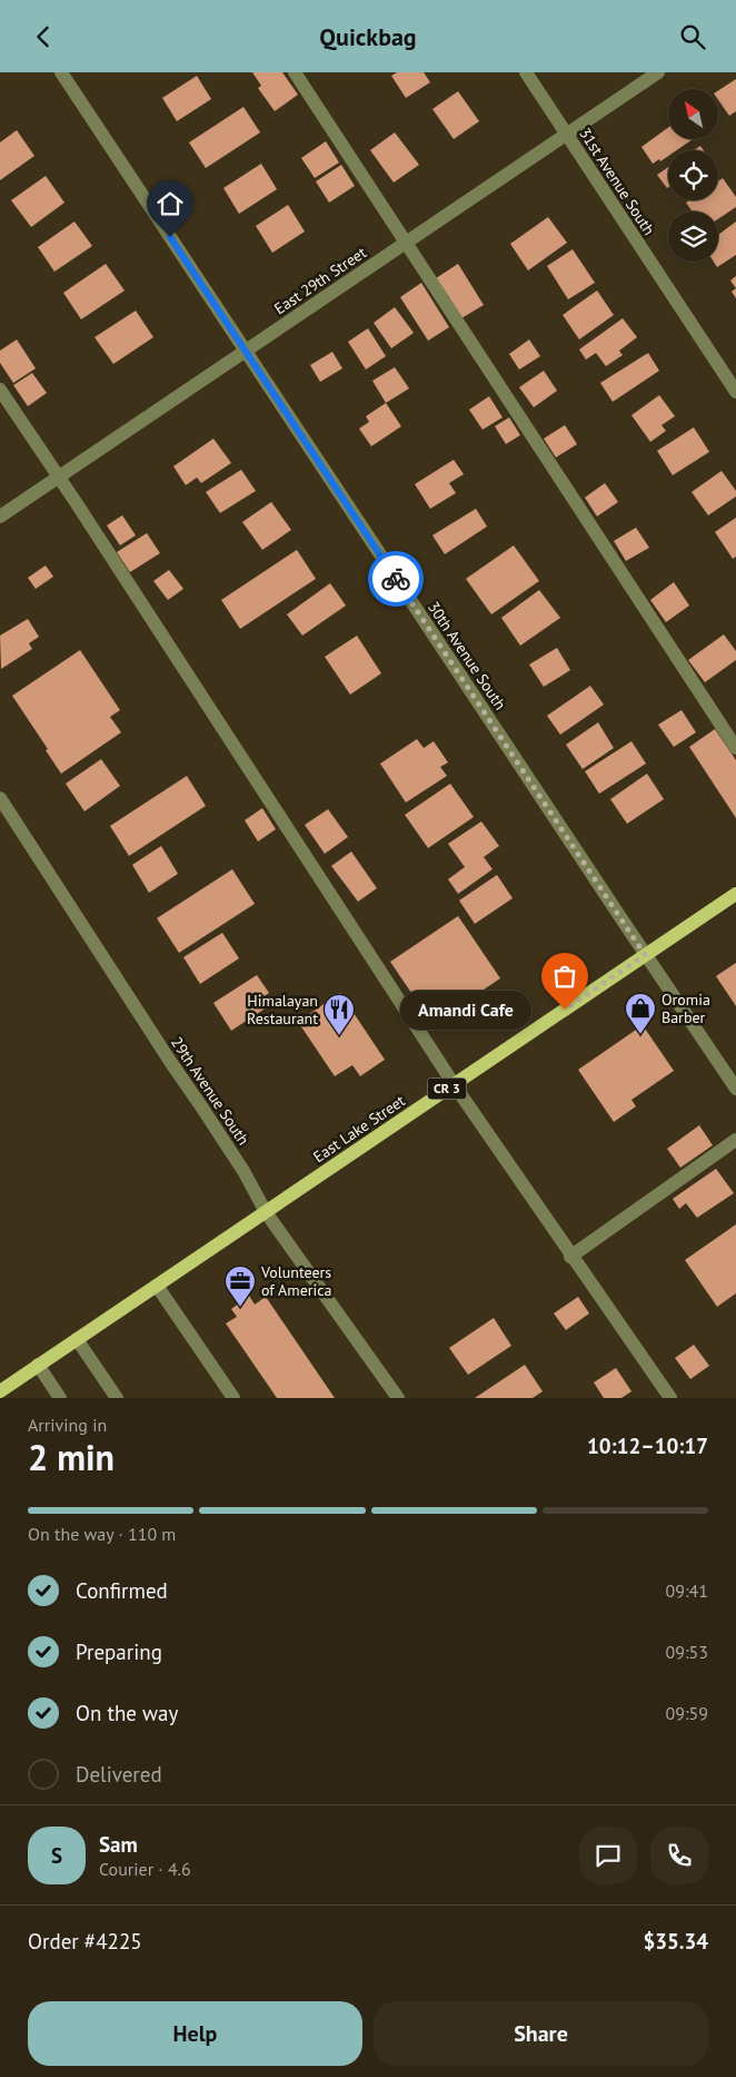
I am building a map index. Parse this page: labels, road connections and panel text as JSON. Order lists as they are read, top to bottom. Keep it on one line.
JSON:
{"streets":{"main road":["CR 3","East Lake Street"],"street":["31st Avenue South","East 29th Street","30th Avenue South","29th Avenue South"]},"crossings":[["31st Avenue South","East 29th Street"],["East 29th Street","30th Avenue South"],["30th Avenue South","East Lake Street"],["29th Avenue South","East Lake Street"]],"places":{"other":["Amandi Cafe"],"shop":["Oromia Barber"],"restaurant":["Himalayan Restaurant"],"office":["Volunteers of America"]},"north":"top left","page":{"header":"Quickbag","bubble":"Amandi Cafe","heading":["2 min","Arriving in","10:12–10:17"],"panel":["Sam","Courier · 4.6","Order #4225","$35.34"],"bar":"On the way · 110 m","list":[["Confirmed","09:41"],["Preparing","09:53"],["On the way","09:59"],"Delivered"],"round":"S","buttons":["Help","Share"]}}
